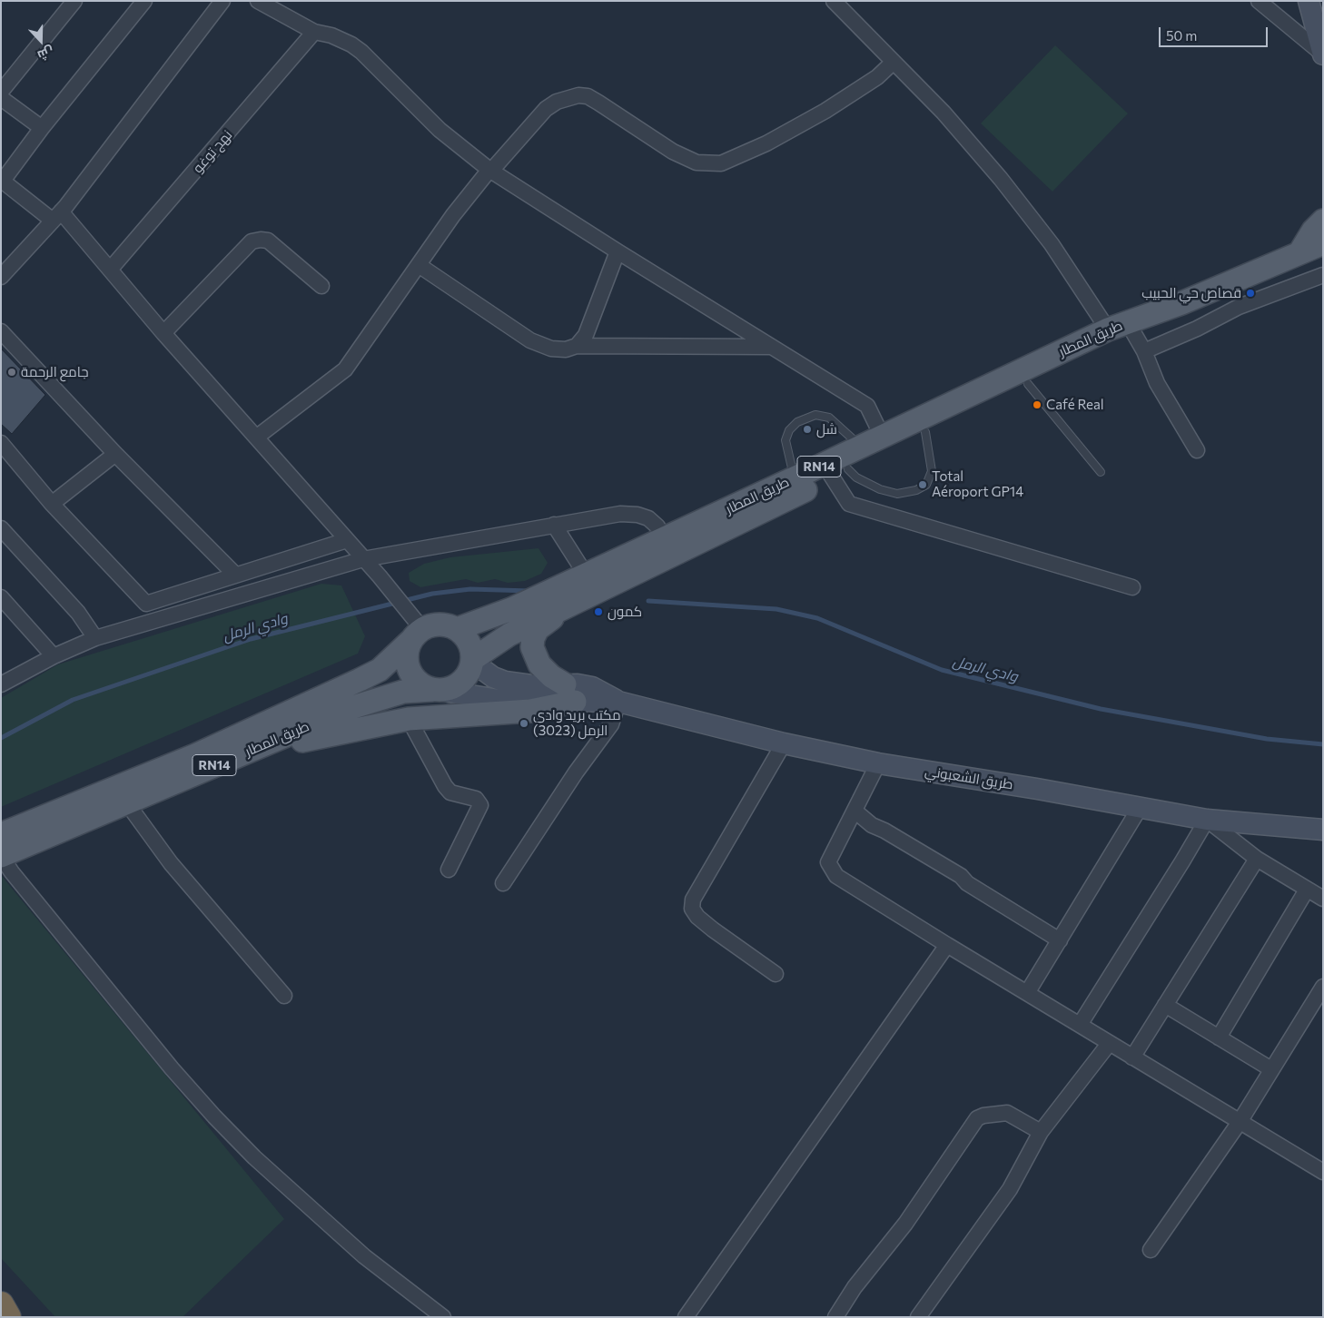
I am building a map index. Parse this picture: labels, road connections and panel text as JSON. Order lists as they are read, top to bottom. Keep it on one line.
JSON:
{"streets":{"main road":["طريق المطار","RN14"],"street":["نهج توغو","طريق الشعبوني"]},"crossings":[["طريق المطار","RN14"],["طريق المطار","طريق الشعبوني"],["RN14","طريق الشعبوني"]],"water":["وادي الرمل"],"places":["قصاص حي الحبيب","جامع الرحمة","Café Real","شل","Total Aéroport GP14","كمون","مكتب بريد وادي الرمل (3023)"],"scale_bar":"50 m","north":"bottom"}
